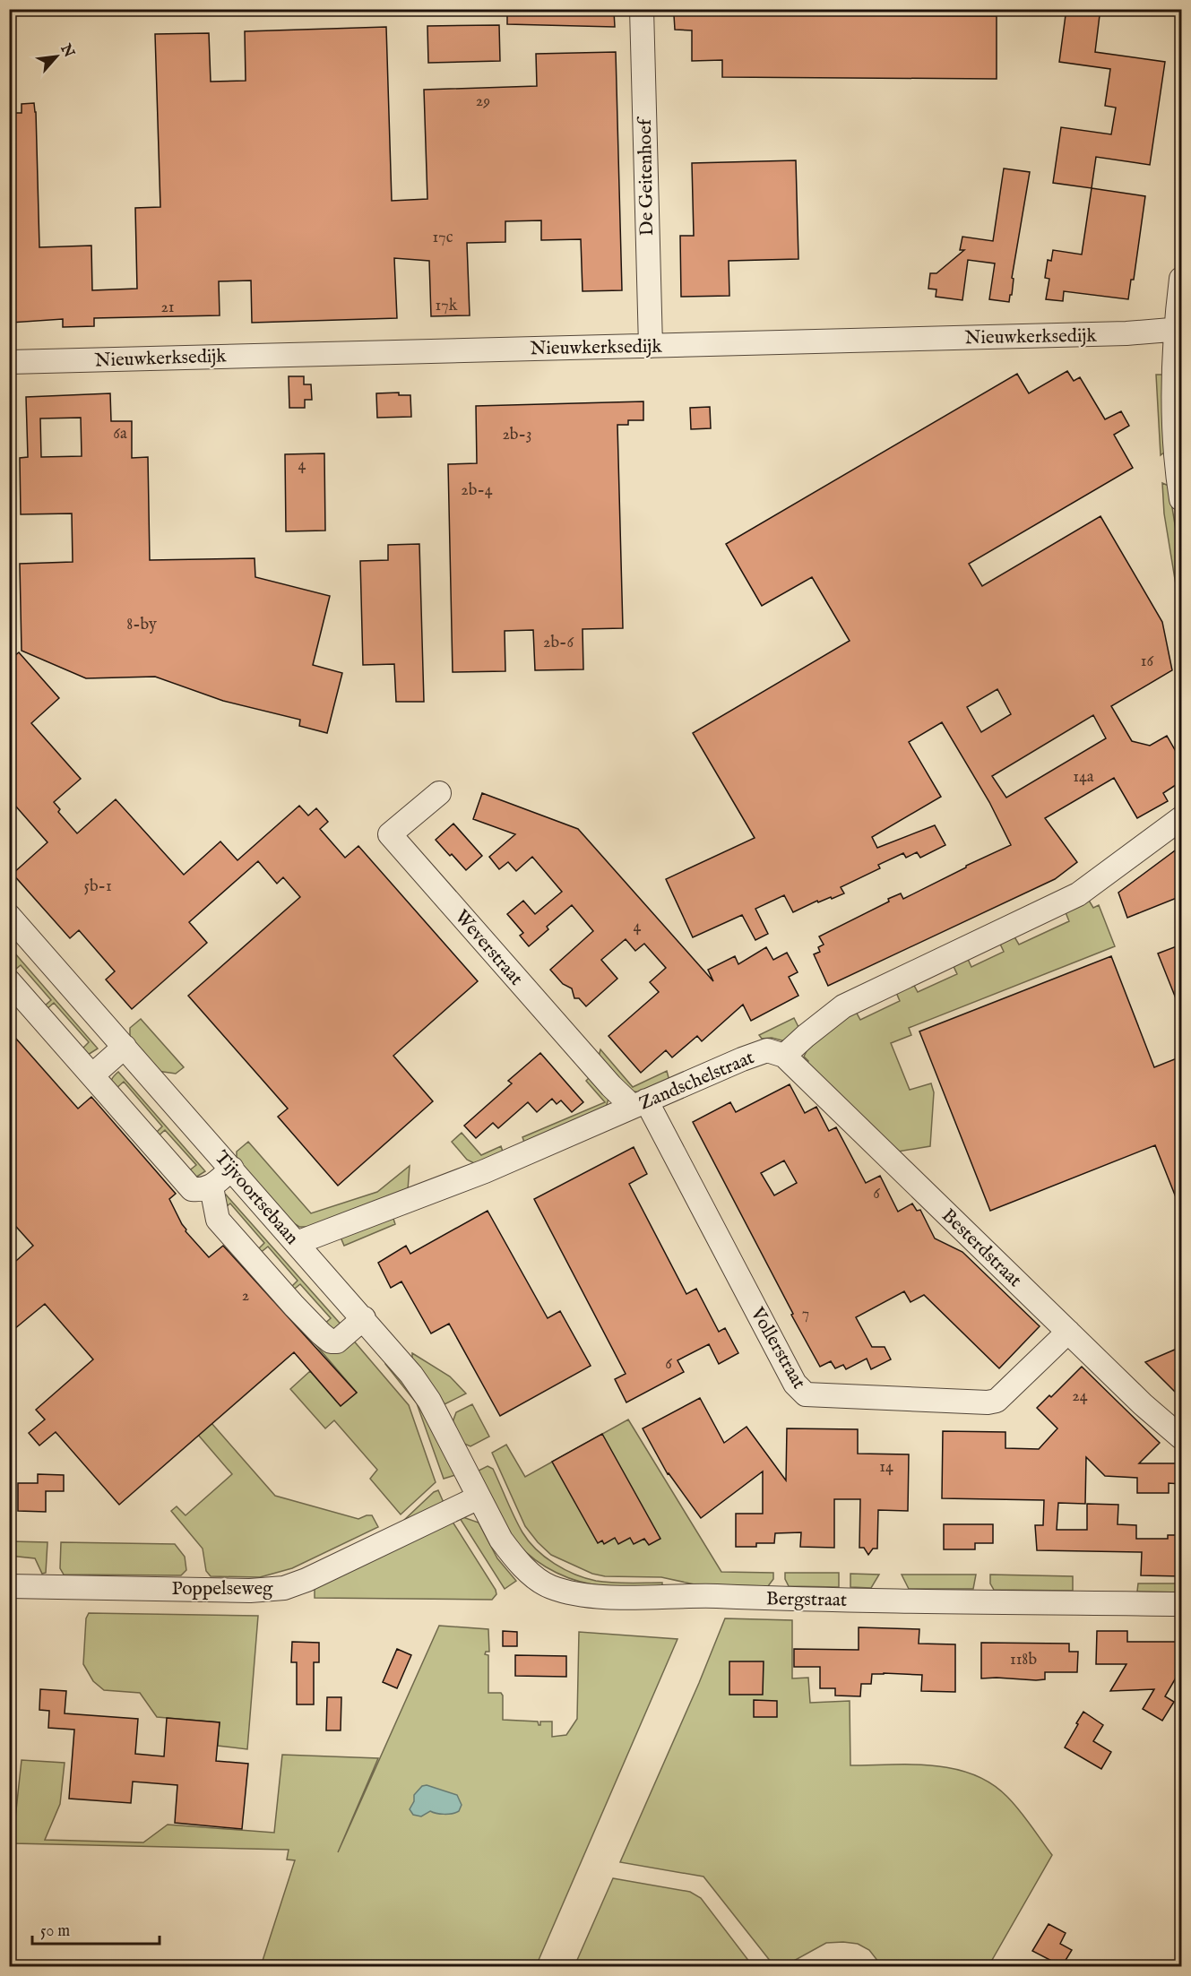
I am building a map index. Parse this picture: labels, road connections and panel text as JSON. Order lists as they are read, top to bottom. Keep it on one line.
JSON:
{"streets":{"street":["De Geitenhoef","Nieuwkerksedijk","Weverstraat","Zandschelstraat","Tijvoortsebaan","Besterdstraat","Vollerstraat","Poppelseweg","Bergstraat"]},"crossings":[["De Geitenhoef","Nieuwkerksedijk"],["Weverstraat","Zandschelstraat"],["Weverstraat","Vollerstraat"],["Zandschelstraat","Tijvoortsebaan"],["Zandschelstraat","Besterdstraat"],["Zandschelstraat","Vollerstraat"],["Tijvoortsebaan","Poppelseweg"],["Tijvoortsebaan","Bergstraat"],["Besterdstraat","Vollerstraat"],["Poppelseweg","Bergstraat"]],"house_numbers":["29","17c","17k","21","6a","2b-3","4","2b-4","8-by","2b-6","16","14a","5b-1","4","6","2","7","6","24","14","118b"],"scale_bar":"50 m","north":"top right"}
